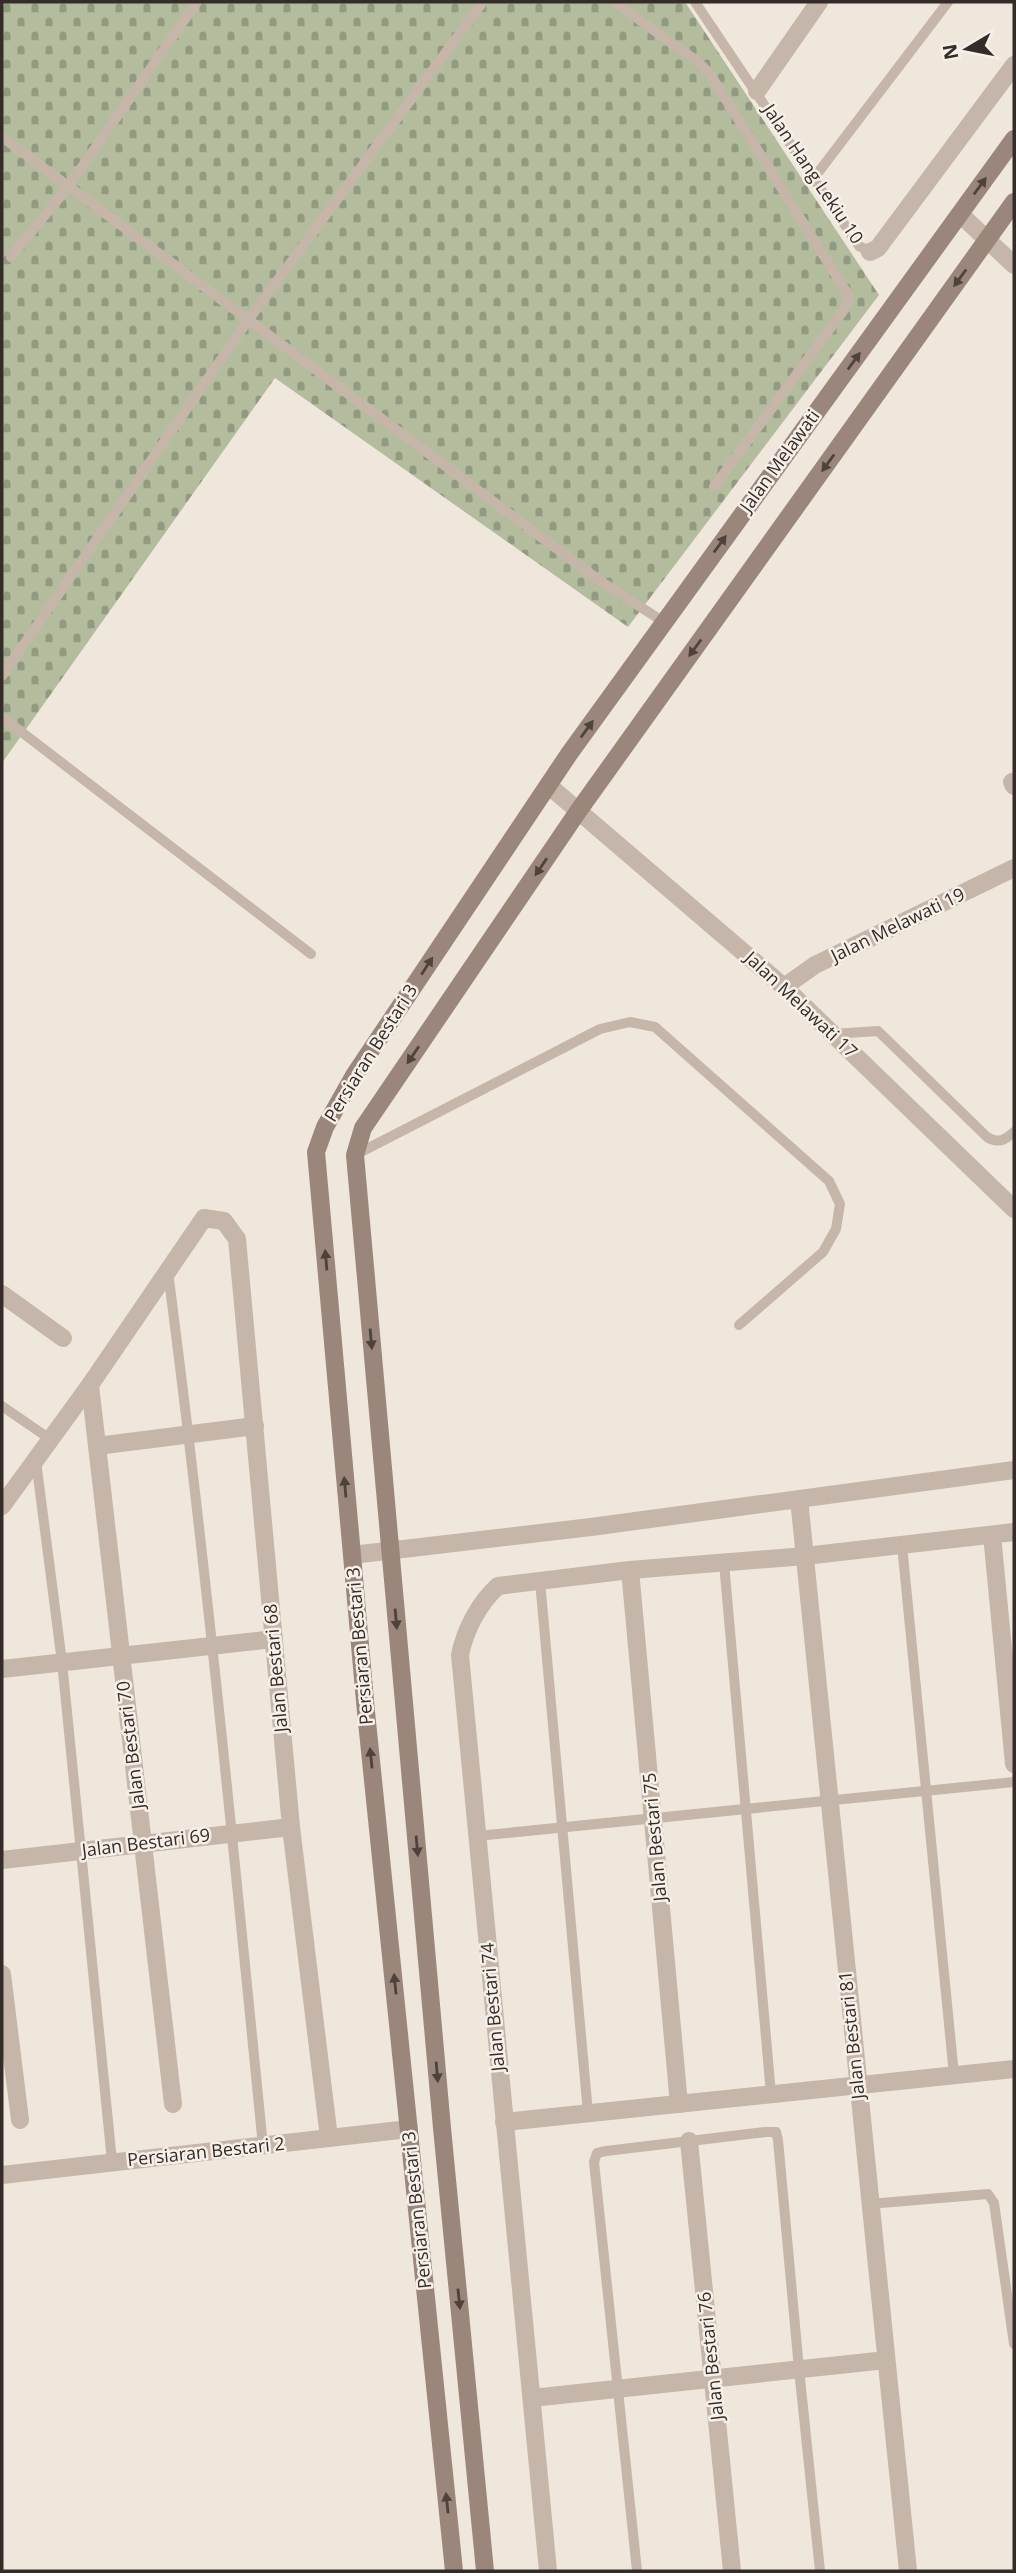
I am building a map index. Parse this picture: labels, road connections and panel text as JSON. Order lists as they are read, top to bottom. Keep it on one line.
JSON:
{"streets":{"street":["Jalan Hang Lekiu 10","Jalan Melawati","Jalan Melawati 19","Jalan Melawati 17","Persiaran Bestari 3","Jalan Bestari 68","Jalan Bestari 70","Jalan Bestari 75","Jalan Bestari 69","Jalan Bestari 74","Jalan Bestari 81","Persiaran Bestari 2","Jalan Bestari 76"]},"crossings":[["Jalan Melawati","Jalan Melawati 17"],["Jalan Melawati","Persiaran Bestari 3"],["Jalan Melawati 19","Jalan Melawati 17"],["Jalan Melawati 17","Persiaran Bestari 3"],["Persiaran Bestari 3","Persiaran Bestari 2"],["Jalan Bestari 68","Jalan Bestari 69"],["Jalan Bestari 68","Persiaran Bestari 2"],["Jalan Bestari 70","Jalan Bestari 69"],["Jalan Bestari 75","Jalan Bestari 74"],["Jalan Bestari 74","Jalan Bestari 81"]],"north":"left"}
